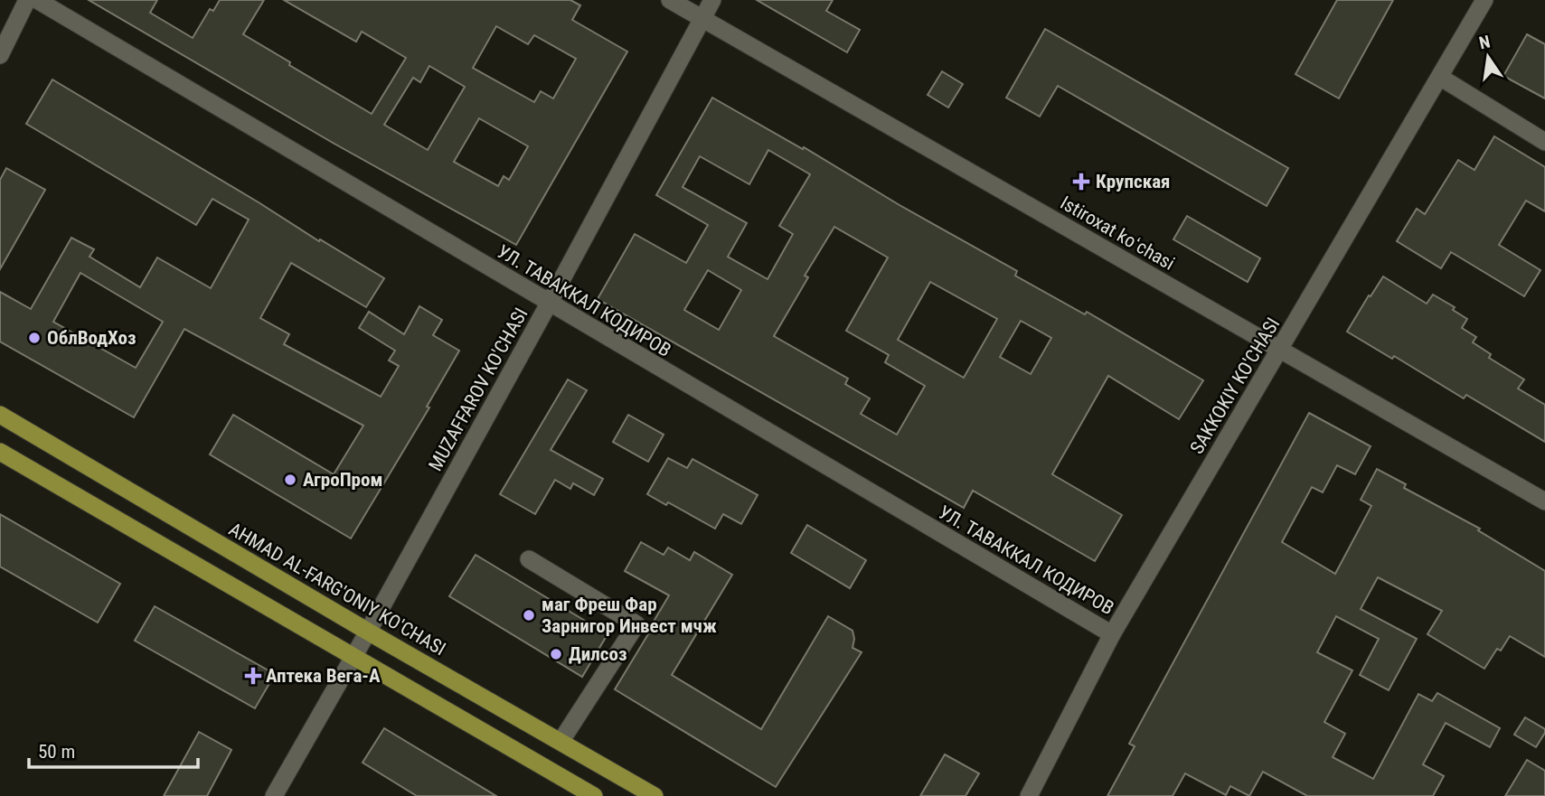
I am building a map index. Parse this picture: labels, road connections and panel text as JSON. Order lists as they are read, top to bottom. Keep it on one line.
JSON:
{"streets":{"main road":["AHMAD AL-FARG'ONIY KO'CHASI"],"street":["Istiroxat koʻchasi","УЛ. ТАВАККАЛ КОДИРОВ","SAKKOKIY KO'CHASI","MUZAFFAROV KO'CHASI"]},"crossings":[["Istiroxat koʻchasi","SAKKOKIY KO'CHASI"],["Istiroxat koʻchasi","MUZAFFAROV KO'CHASI"],["УЛ. ТАВАККАЛ КОДИРОВ","SAKKOKIY KO'CHASI"],["УЛ. ТАВАККАЛ КОДИРОВ","MUZAFFAROV KO'CHASI"],["MUZAFFAROV KO'CHASI","AHMAD AL-FARG'ONIY KO'CHASI"]],"places":{"health":["Крупская","Аптека Вега-А"],"other":["ОблВодХоз","АгроПром","маг Фреш Фар Зарнигор Инвест мчж","Дилсоз"]},"scale_bar":"50 m","north":"top"}
